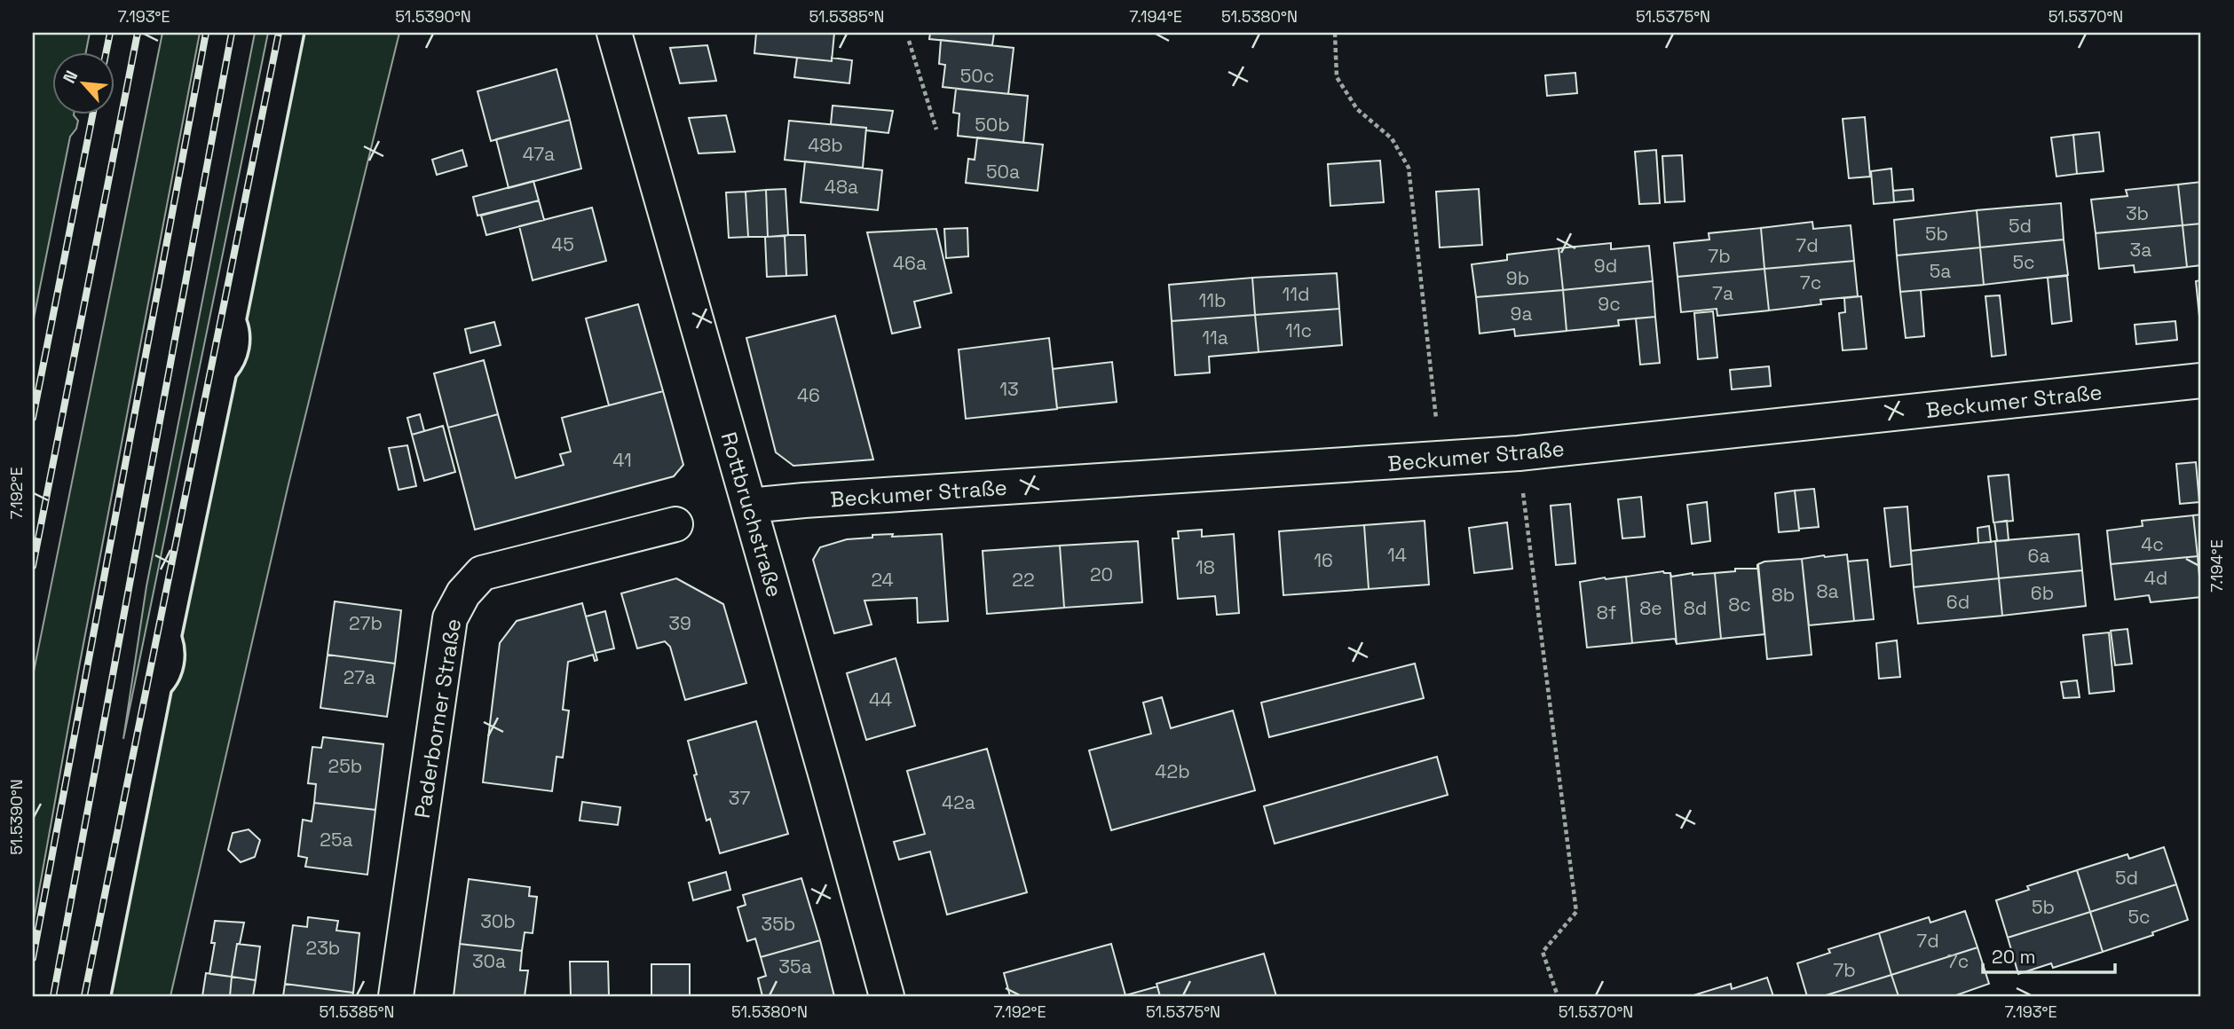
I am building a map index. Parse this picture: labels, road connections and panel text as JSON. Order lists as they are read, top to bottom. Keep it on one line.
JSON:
{"streets":{"street":["Beckumer Straße","Rottbruchstraße","Paderborner Straße"]},"crossings":[["Beckumer Straße","Rottbruchstraße"]],"house_numbers":["50c","50b","48b","47a","50a","48a","3b","5d","5b","45","7d","3a","7b","5c","46a","9d","5a","9b","7c","7a","11d","11b","9c","9a","11c","11a","13","46","41","4c","14","6a","16","18","20","4d","24","22","8a","6b","8b","6d","8c","8e","8d","8f","27b","39","27a","44","25b","42b","37","42a","25a","5d","5b","5c","30b","35b","7d","23b","30a","7c","35a","7b"],"scale_bar":"20 m","north":"top left","coordinates":["7.193°E","51.5390°N","51.5385°N","7.194°E","51.5380°N","51.5375°N","51.5370°N","7.192°E"]}
